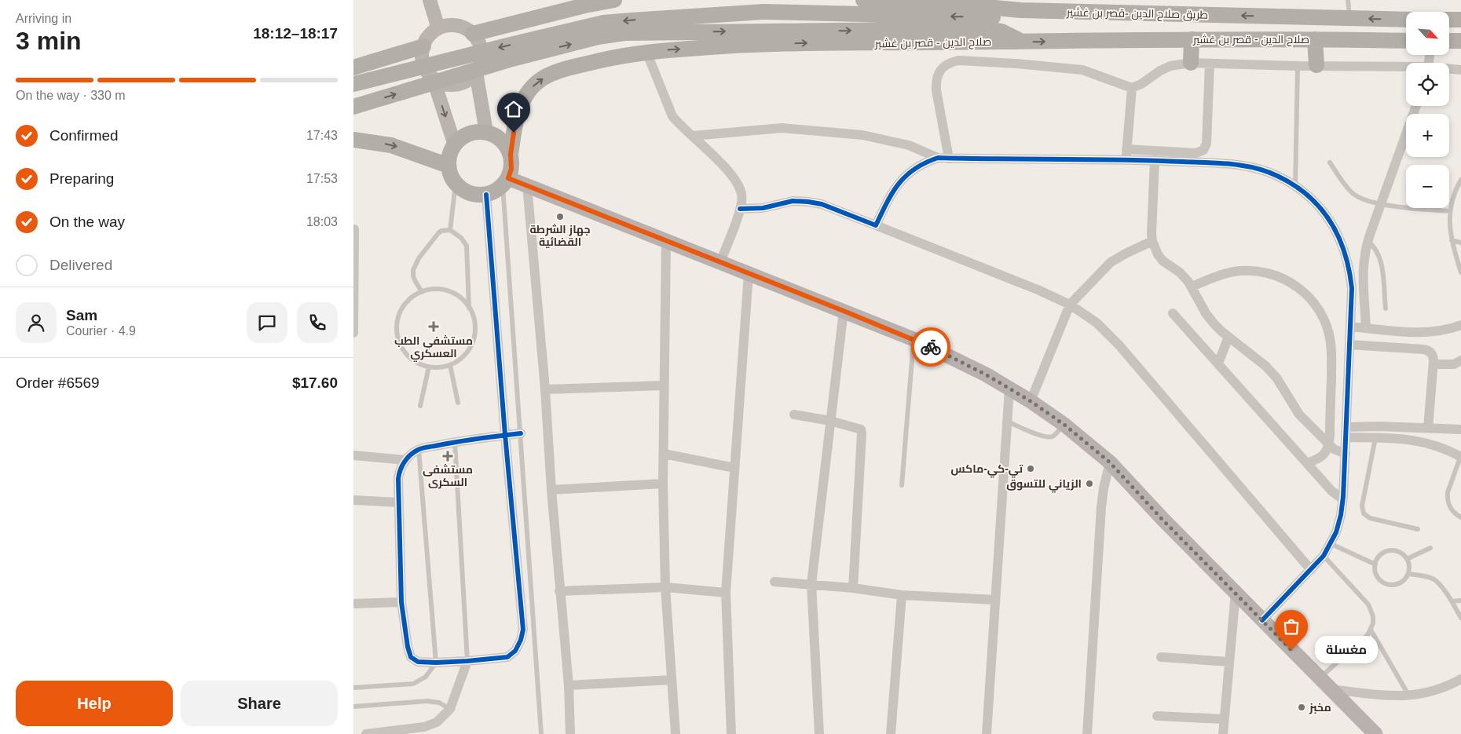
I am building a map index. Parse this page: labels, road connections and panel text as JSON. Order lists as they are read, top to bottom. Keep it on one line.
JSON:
{"streets":{"highway":["طريق صلاح الدين -قصر بن غشير","صلاح الدين - قصر بن غشير"]},"one_way":["طريق صلاح الدين -قصر بن غشير"],"places":{"other":["جهاز الشرطة القضائية","تي-كي-ماكس","الزياني للتسوق","مغسلة","مخبز"],"health":["مستشفي الطب العسكري","مستشفى السكرى"]},"north":"bottom right","page":{"heading":["3 min","Arriving in","18:12–18:17"],"panel":["Sam","Courier · 4.9","Order #6569","$17.60"],"map_buttons":["+","−"],"bar":"On the way · 330 m","list":[["Confirmed","17:43"],["Preparing","17:53"],["On the way","18:03"],"Delivered"],"bubble":"مغسلة","buttons":["Help","Share"]}}
